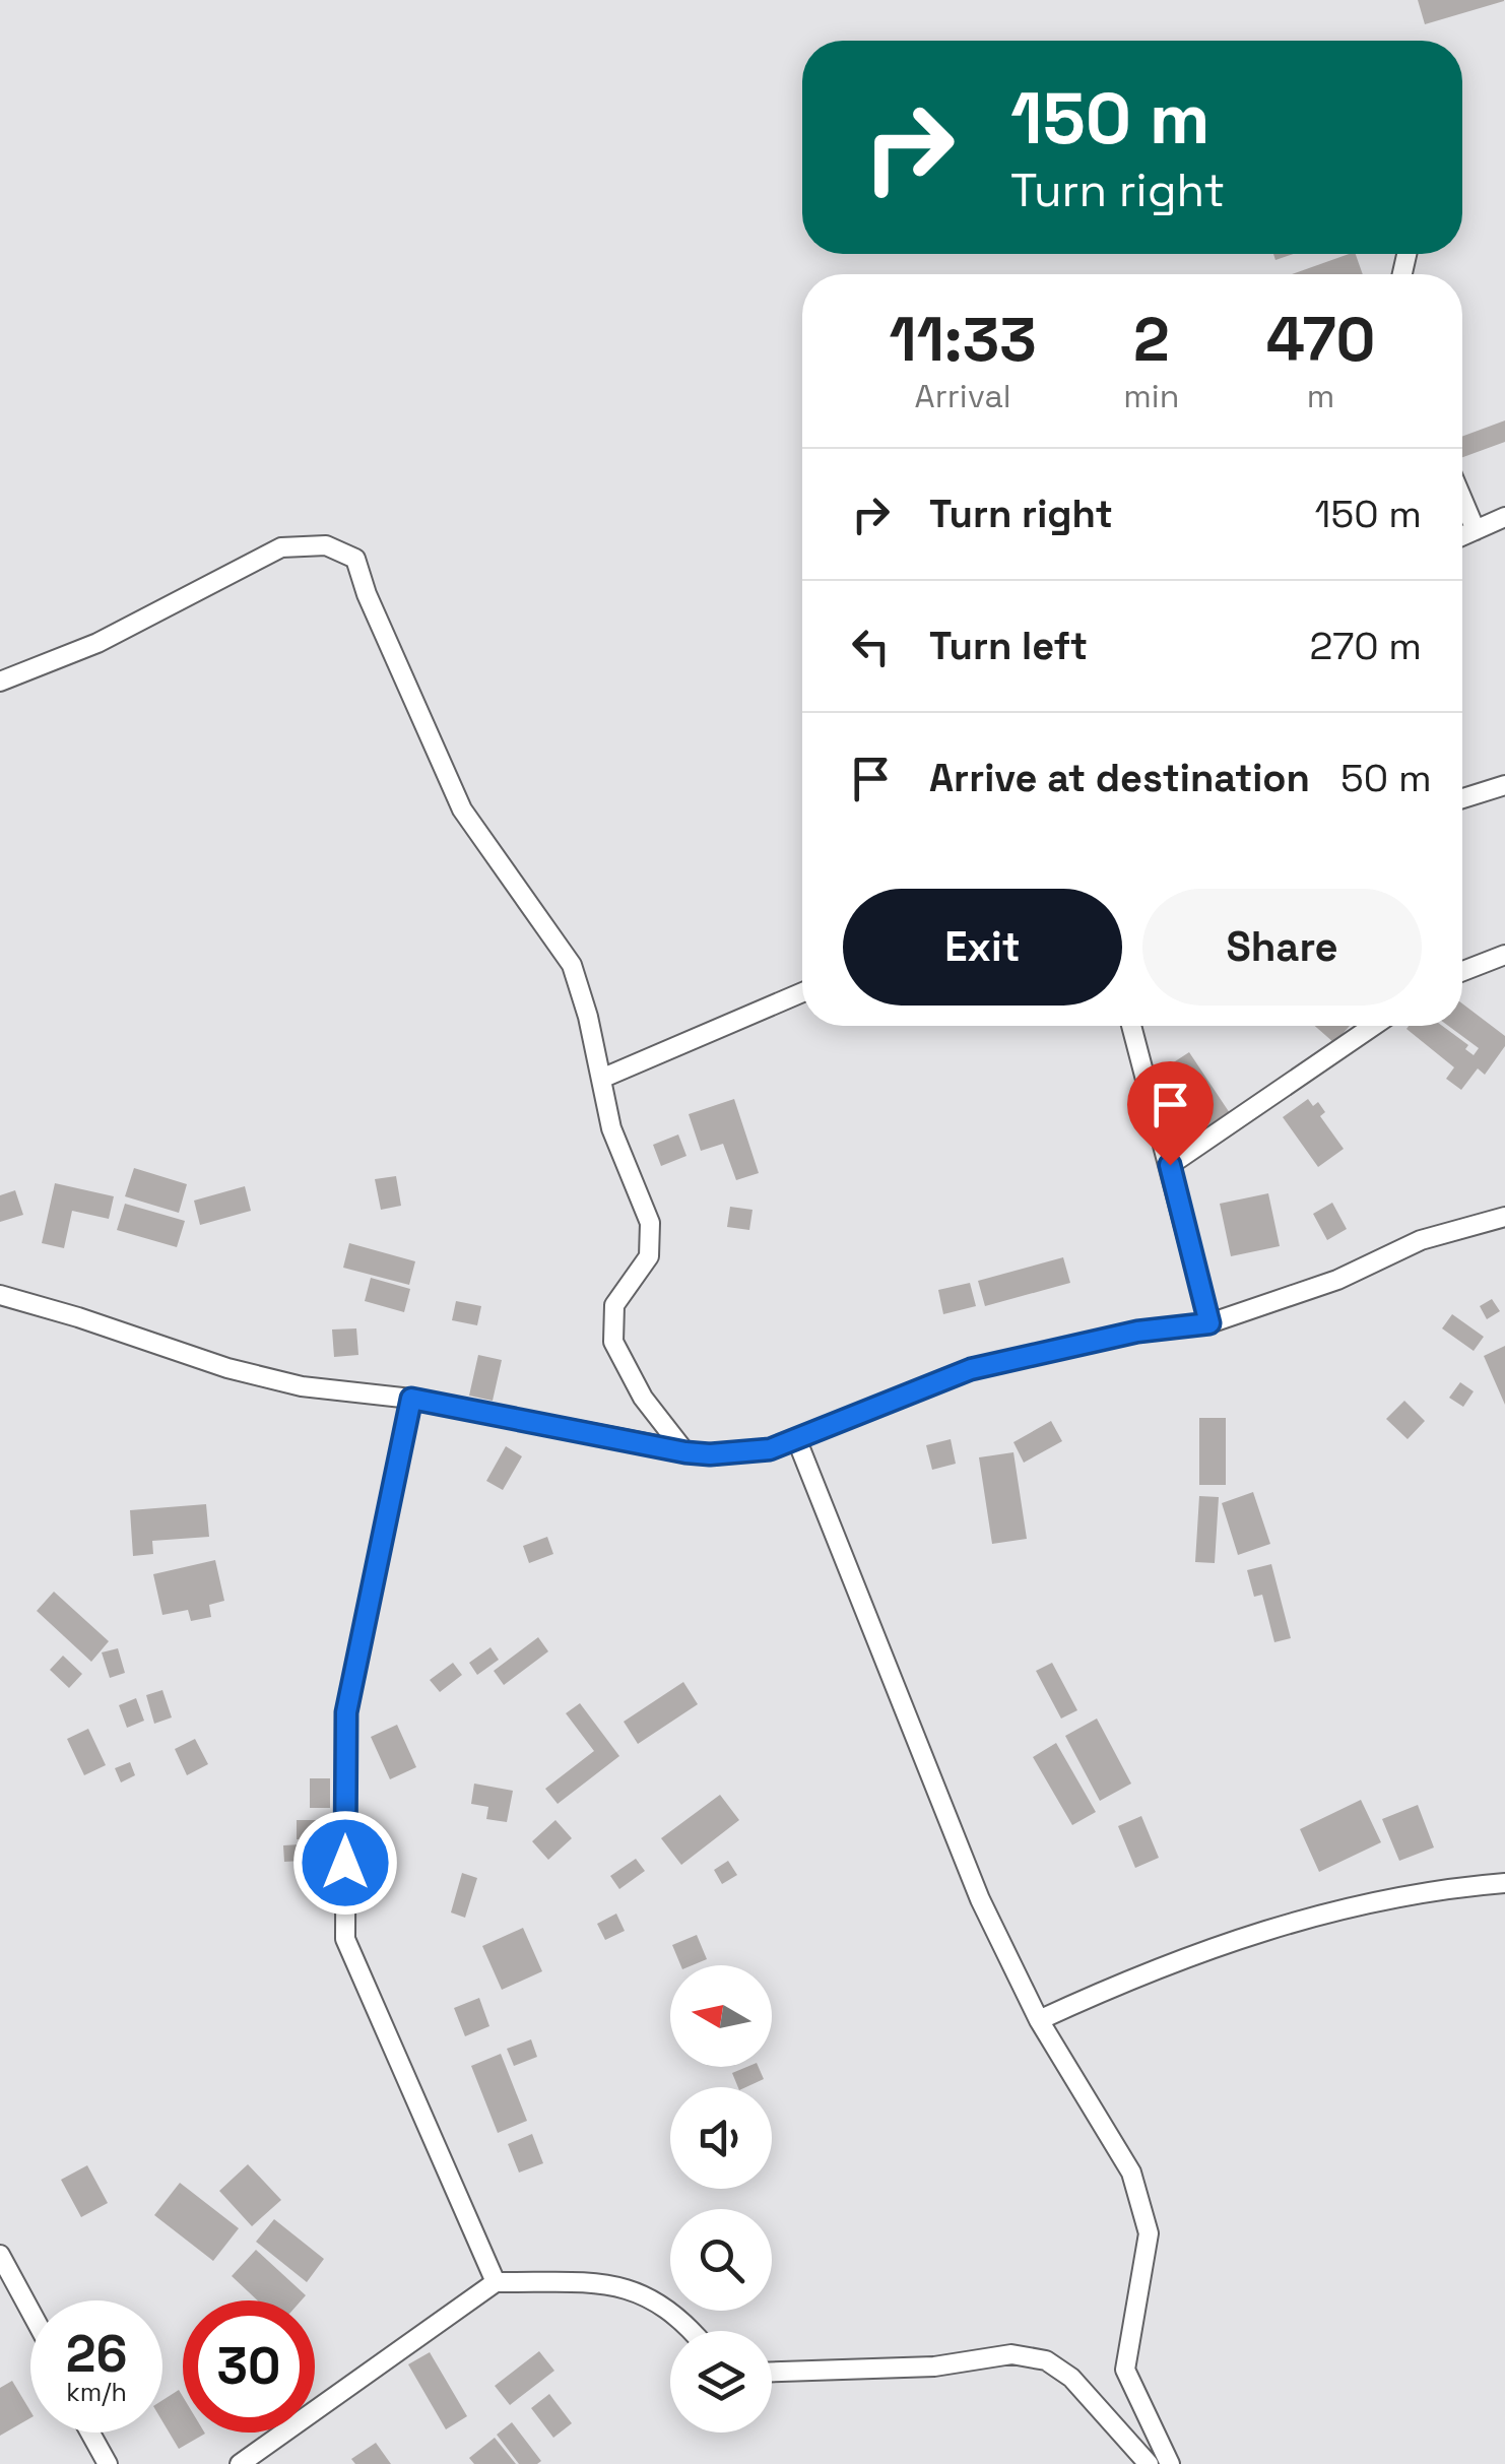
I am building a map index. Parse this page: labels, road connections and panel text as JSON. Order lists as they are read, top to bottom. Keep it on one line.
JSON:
{"north":"left","page":{"turn":["150 m","Turn right"],"eta":["11:33","Arrival","2","min","470","m"],"list":[{"name":"Turn right","value":"150 m"},{"name":"Turn left","value":"270 m"},{"name":"Arrive at destination","value":"50 m"}],"buttons":["Exit","Share"],"speed":"26 km/h","limit":"30"}}
